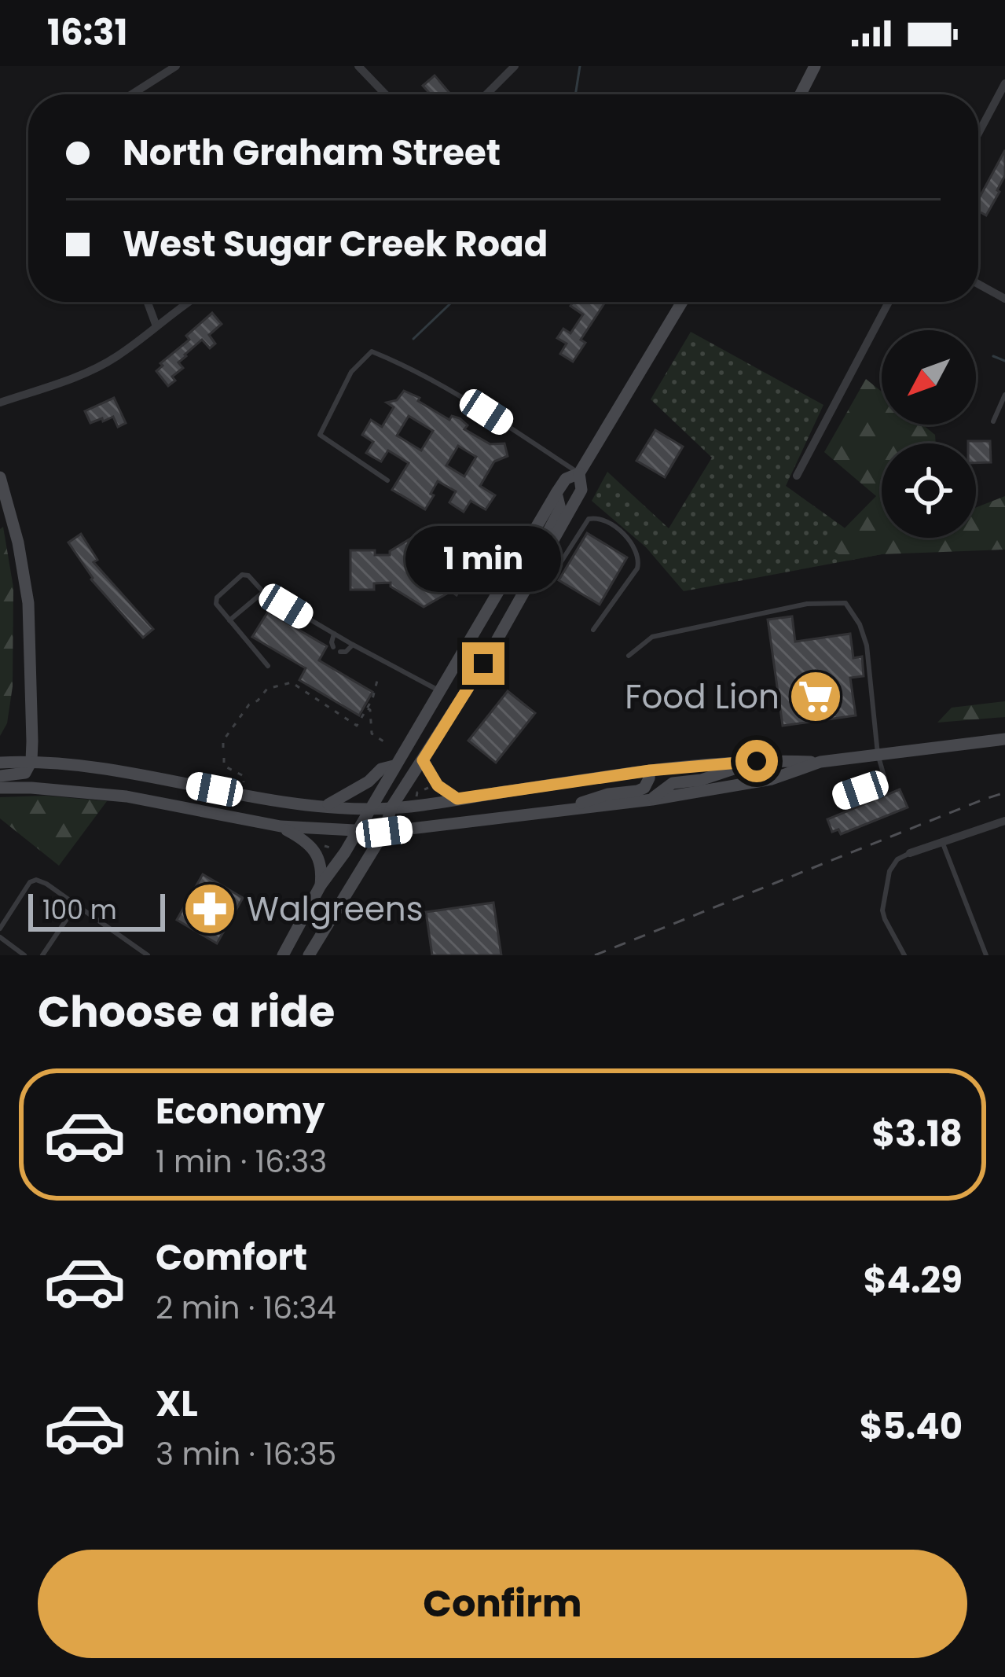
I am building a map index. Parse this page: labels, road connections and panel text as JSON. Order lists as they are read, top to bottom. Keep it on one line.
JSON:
{"places":{"supermarket":["Food Lion"],"pharmacy":["Walgreens"]},"scale_bar":"100 m","north":"bottom left","page":{"status":"16:31","banner":["North Graham Street","West Sugar Creek Road"],"bubble":"1 min","scale":"100 m","heading":"Choose a ride","list":[{"name":"Economy","note":"1 min · 16:33","value":"$3.18"},{"name":"Comfort","note":"2 min · 16:34","value":"$4.29"},{"name":"XL","note":"3 min · 16:35","value":"$5.40"}],"buttons":"Confirm"}}
